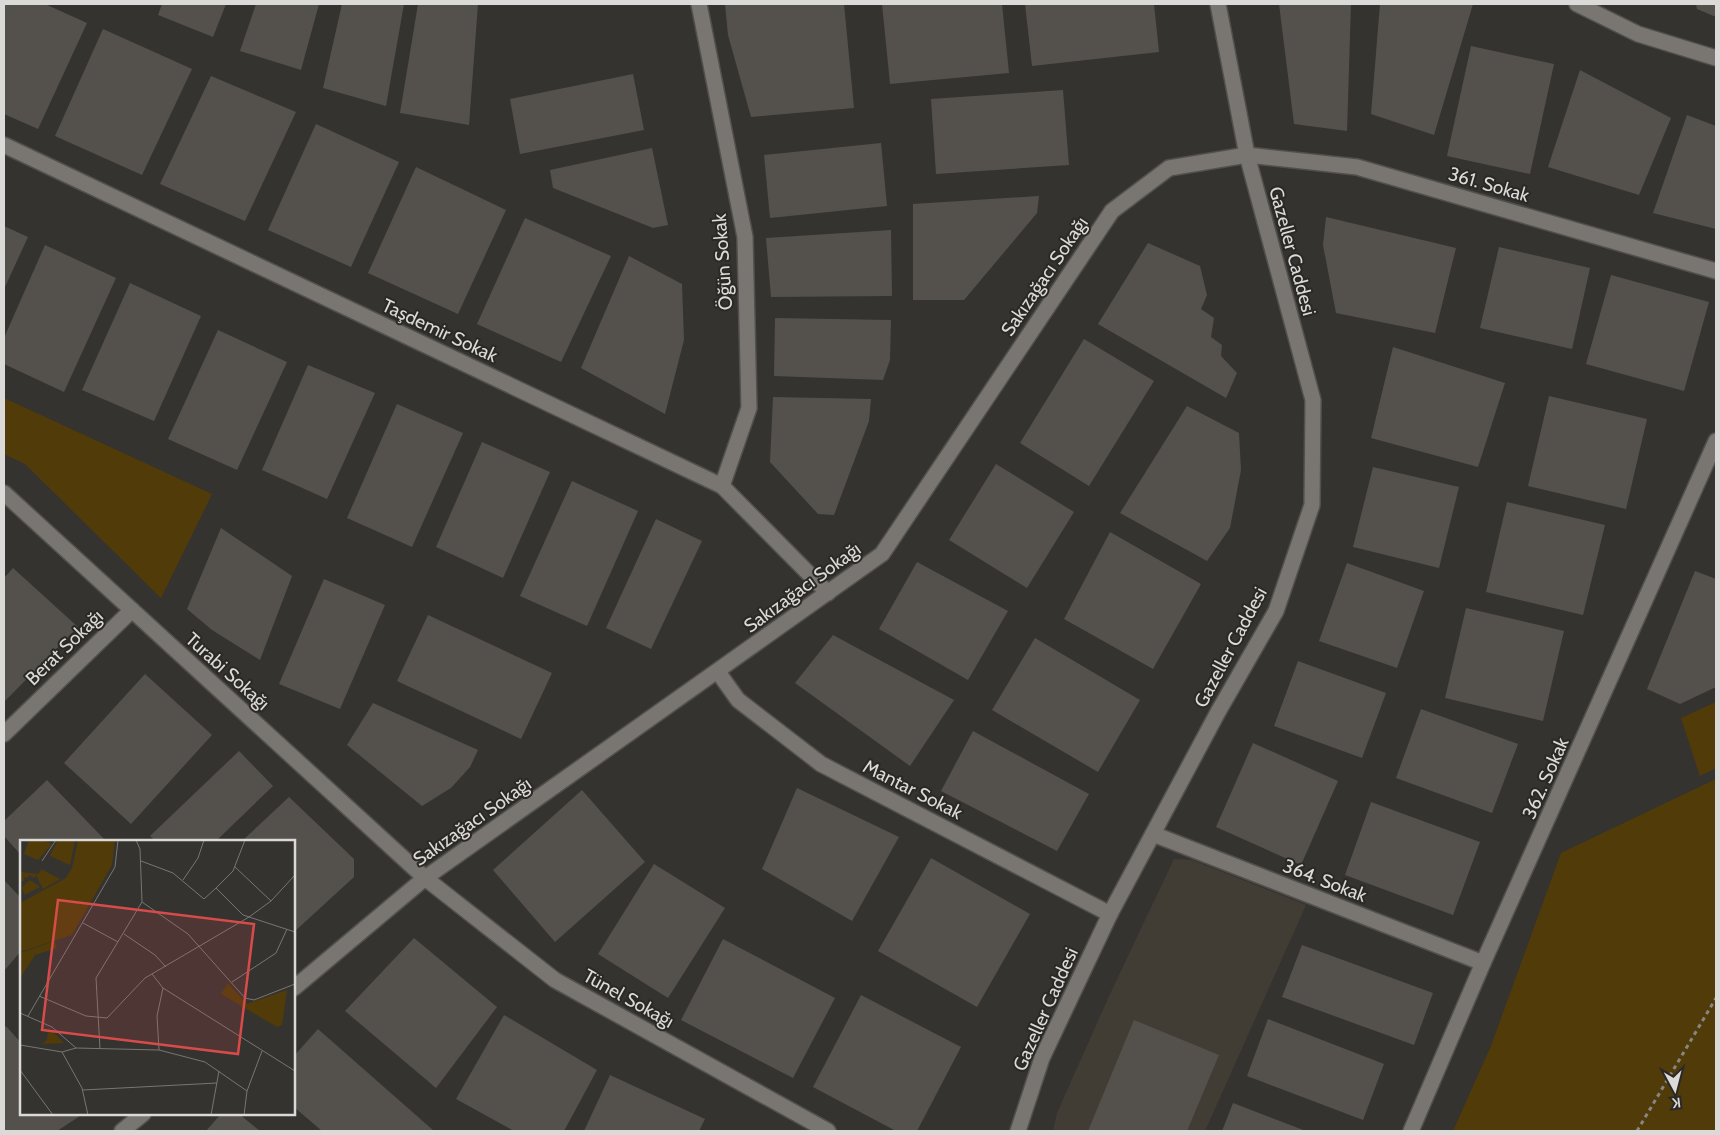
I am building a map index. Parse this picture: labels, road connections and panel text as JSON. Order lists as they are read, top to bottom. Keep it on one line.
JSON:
{"streets":{"street":["361. Sokak","Gazeller Caddesi","Öğün Sokak","Sakızağacı Sokağı","Taşdemir Sokak","Berat Sokağı","Turabi Sokağı","362. Sokak","Mantar Sokak","364. Sokak","Tünel Sokağı"]},"crossings":[["361. Sokak","Gazeller Caddesi"],["361. Sokak","Sakızağacı Sokağı"],["Gazeller Caddesi","Sakızağacı Sokağı"],["Gazeller Caddesi","Mantar Sokak"],["Gazeller Caddesi","364. Sokak"],["Öğün Sokak","Taşdemir Sokak"],["Sakızağacı Sokağı","Taşdemir Sokak"],["Sakızağacı Sokağı","Turabi Sokağı"],["Sakızağacı Sokağı","Mantar Sokak"],["Sakızağacı Sokağı","Tünel Sokağı"],["Berat Sokağı","Turabi Sokağı"],["Turabi Sokağı","Tünel Sokağı"],["362. Sokak","364. Sokak"]],"north":"bottom"}
